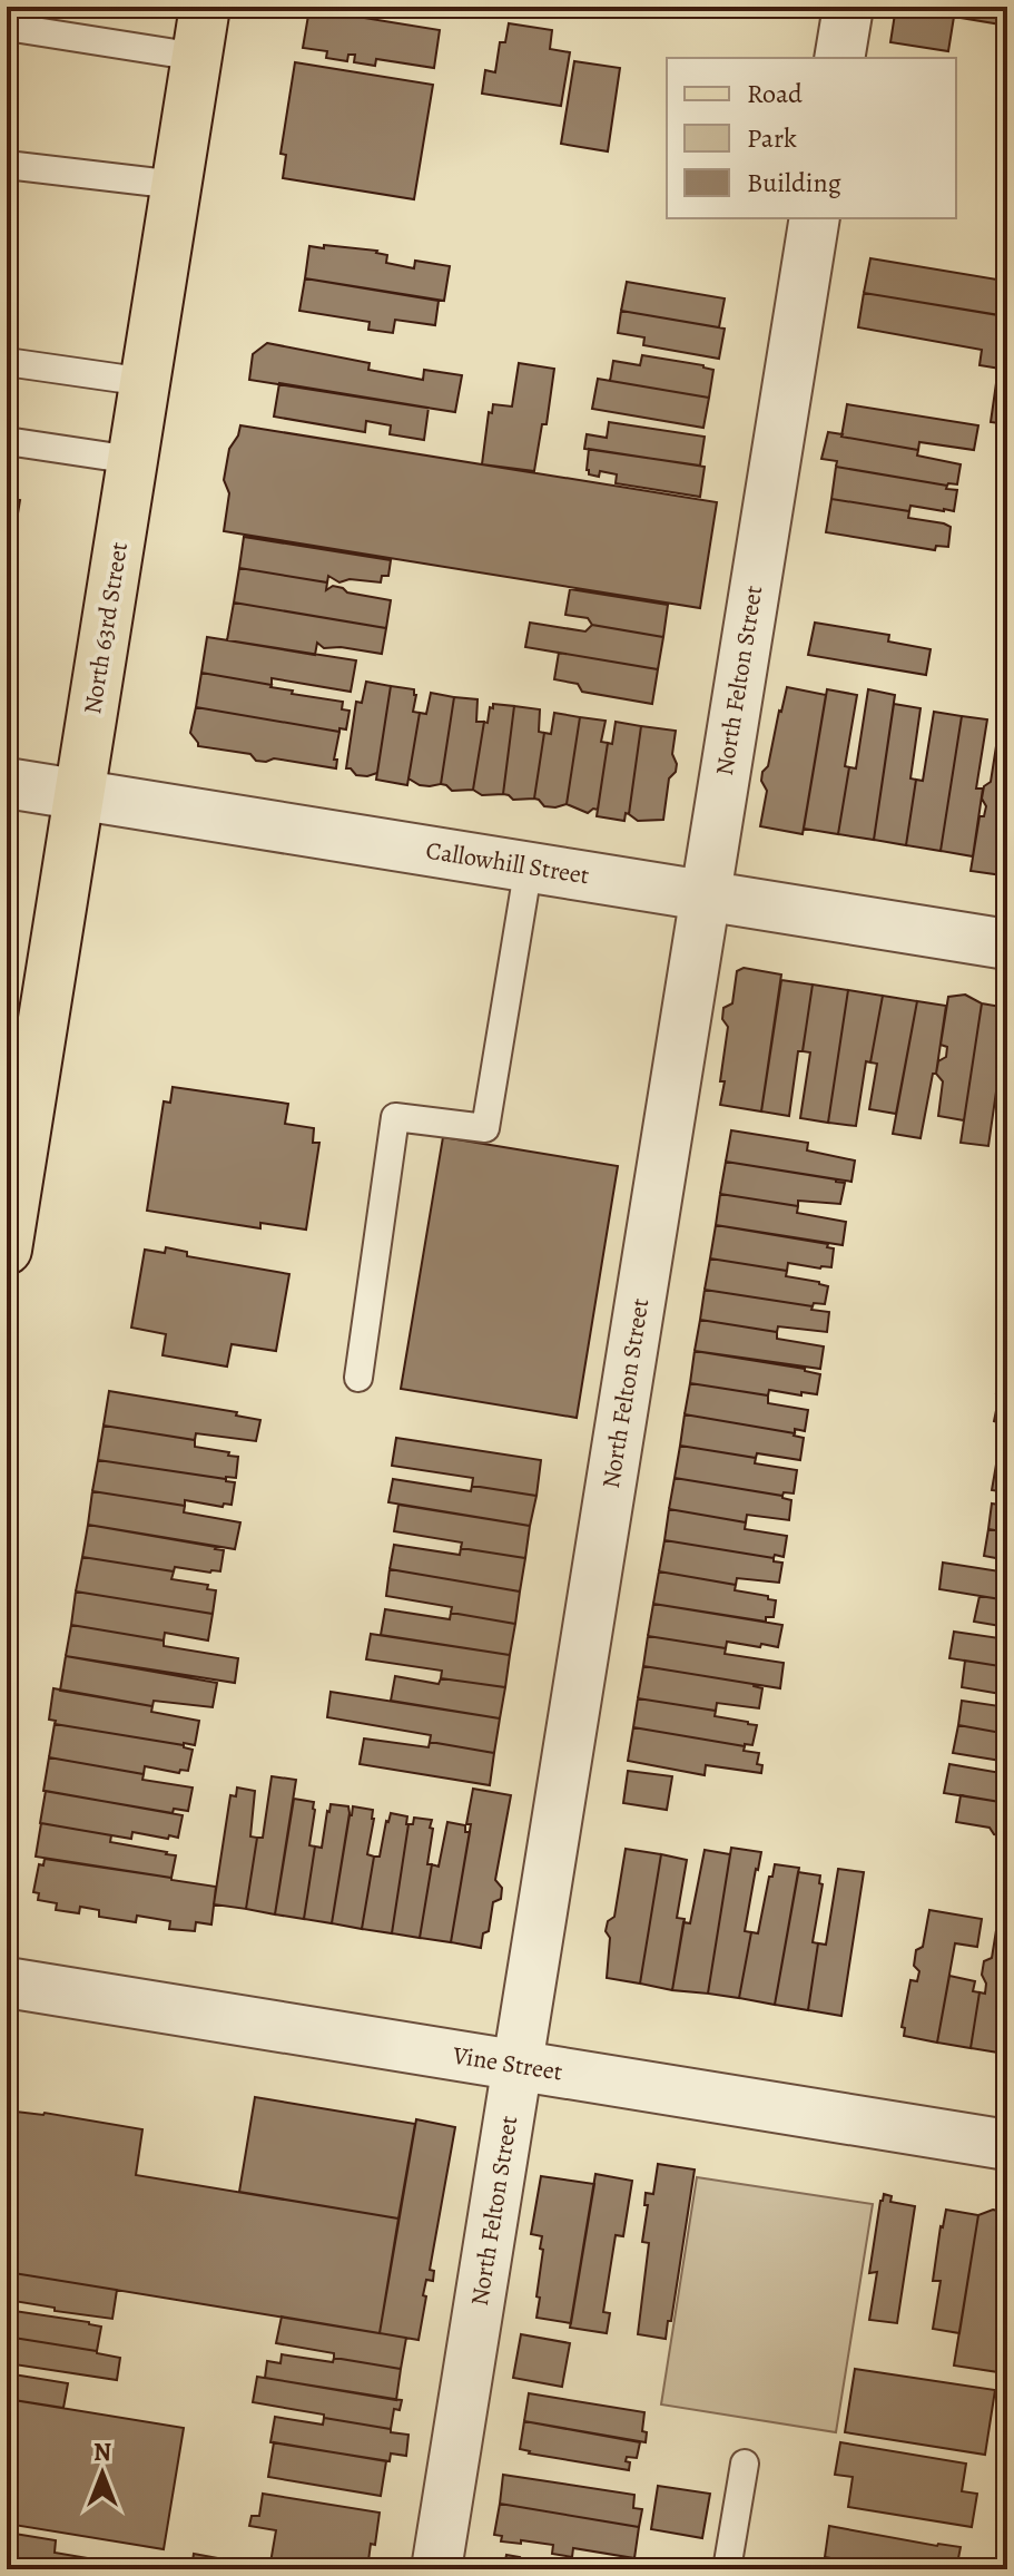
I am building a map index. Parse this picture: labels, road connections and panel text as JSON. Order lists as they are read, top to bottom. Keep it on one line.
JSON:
{"streets":{"main road":["North 63rd Street"],"street":["North Felton Street","Callowhill Street","Vine Street"]},"crossings":[["North 63rd Street","Callowhill Street"],["North Felton Street","Callowhill Street"],["North Felton Street","Vine Street"]],"legend":["Road","Park","Building"],"north":"top"}
